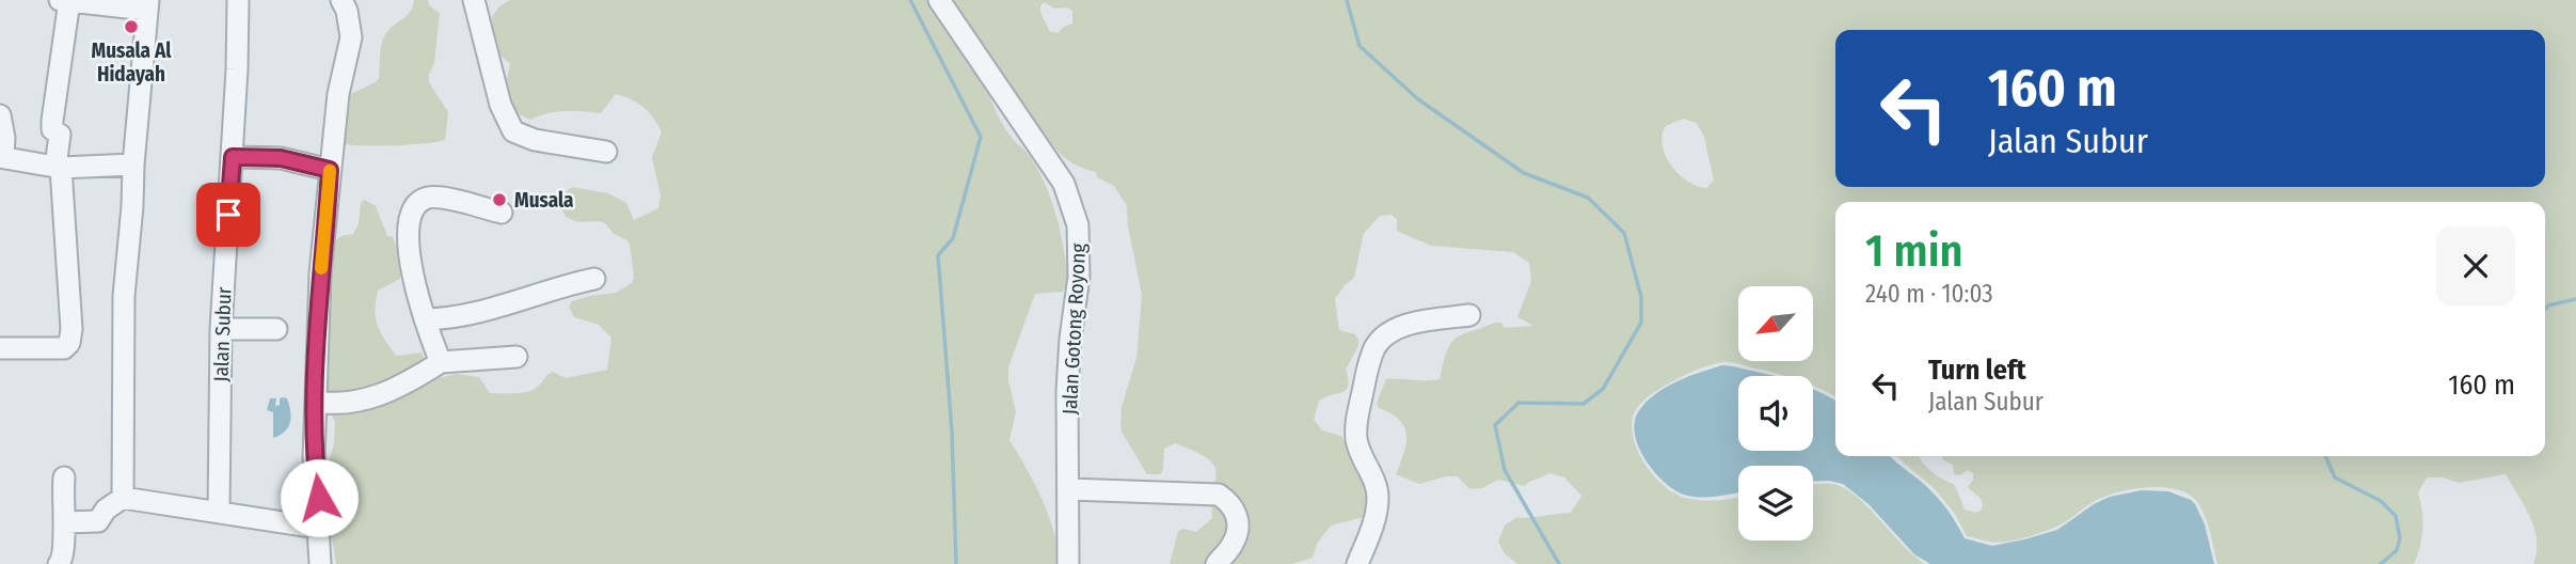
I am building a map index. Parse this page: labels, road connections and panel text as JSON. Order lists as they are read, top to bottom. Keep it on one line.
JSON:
{"streets":{"street":["Jalan Gotong Royong","Jalan Subur"]},"places":["Musala Al Hidayah","Musala"],"north":"bottom left","page":{"turn":["160 m","Jalan Subur"],"heading":["1 min","240 m · 10:03"],"list":[{"name":"Turn left","note":"Jalan Subur","value":"160 m"}]}}
